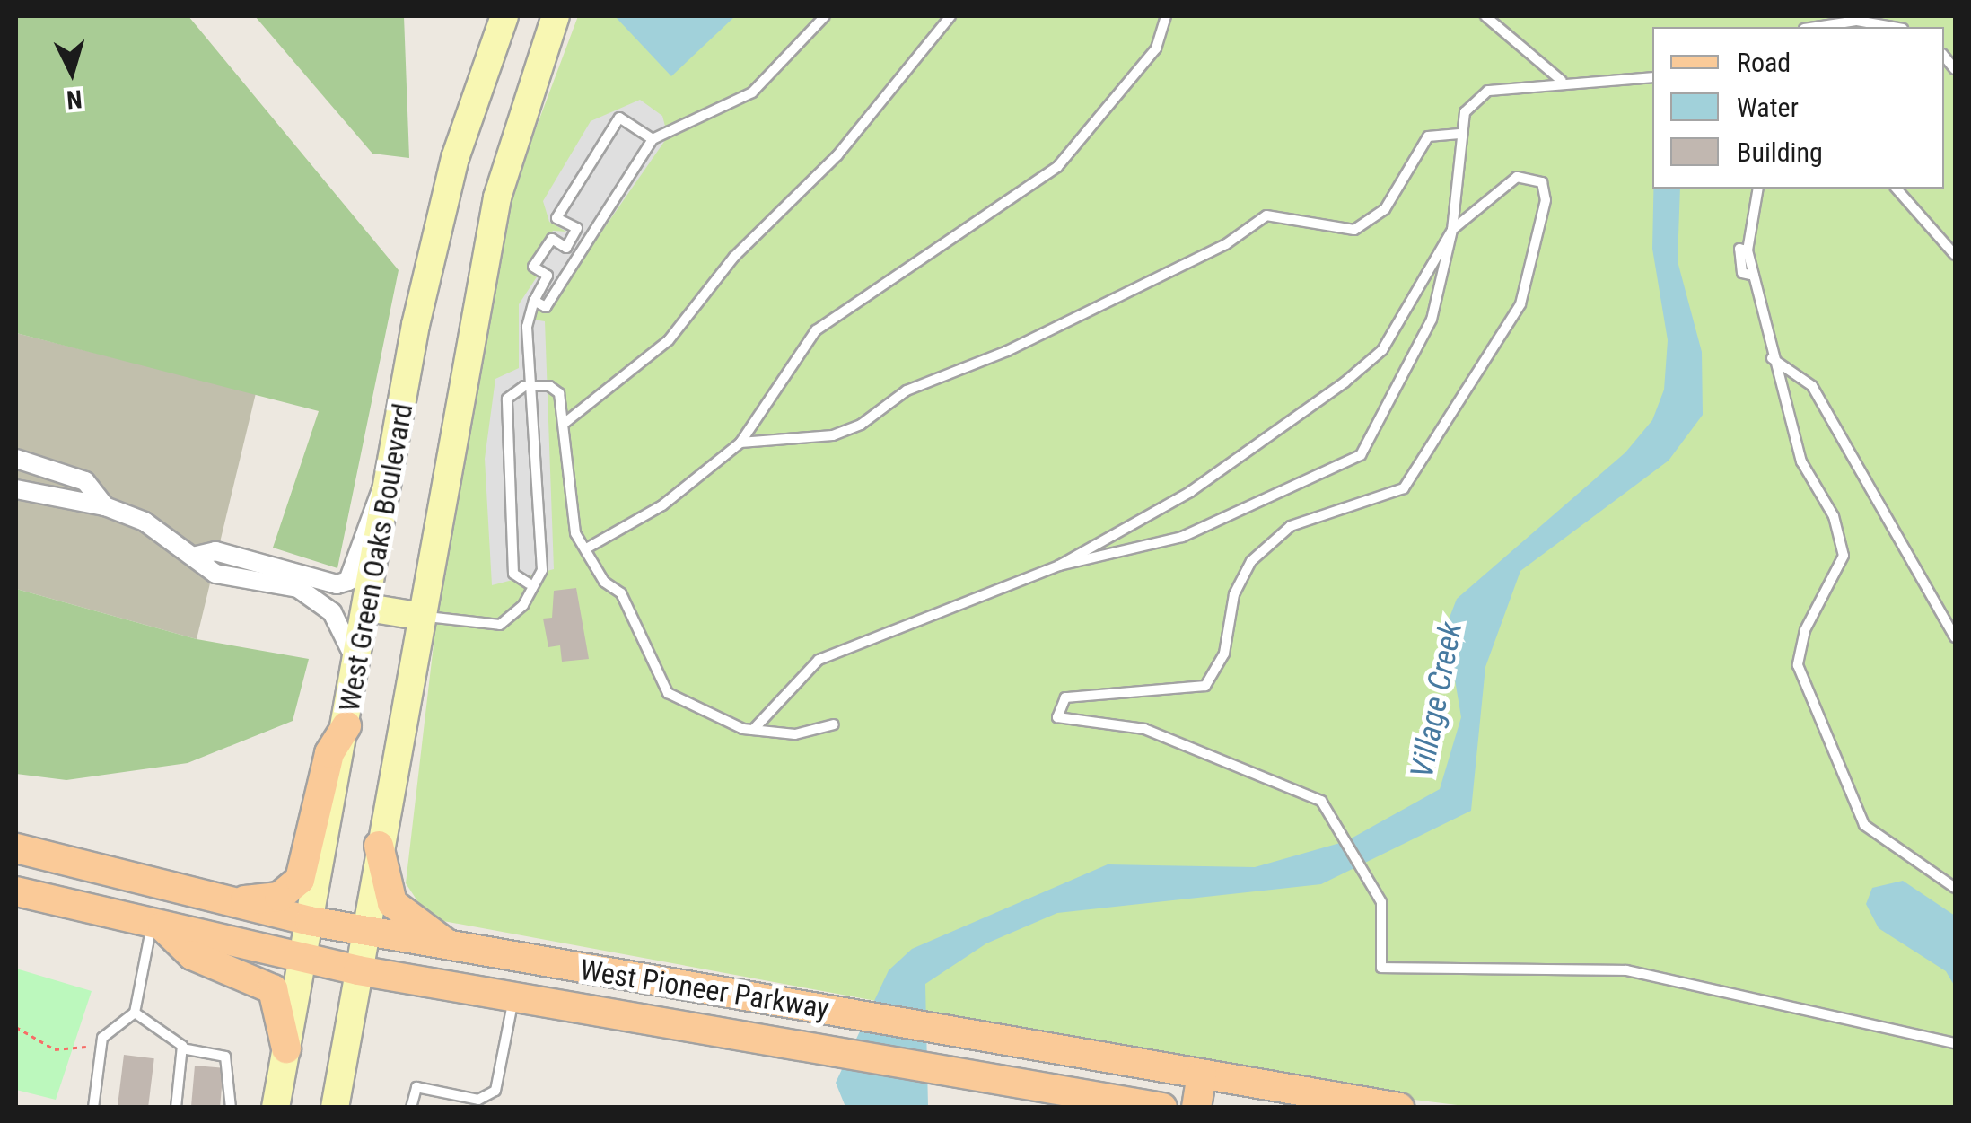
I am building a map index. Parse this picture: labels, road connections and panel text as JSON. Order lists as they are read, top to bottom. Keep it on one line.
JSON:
{"streets":{"main road":["West Green Oaks Boulevard","West Pioneer Parkway"]},"crossings":[["West Green Oaks Boulevard","West Pioneer Parkway"]],"water":["Village Creek"],"legend":["Road","Water","Building"],"north":"bottom"}
